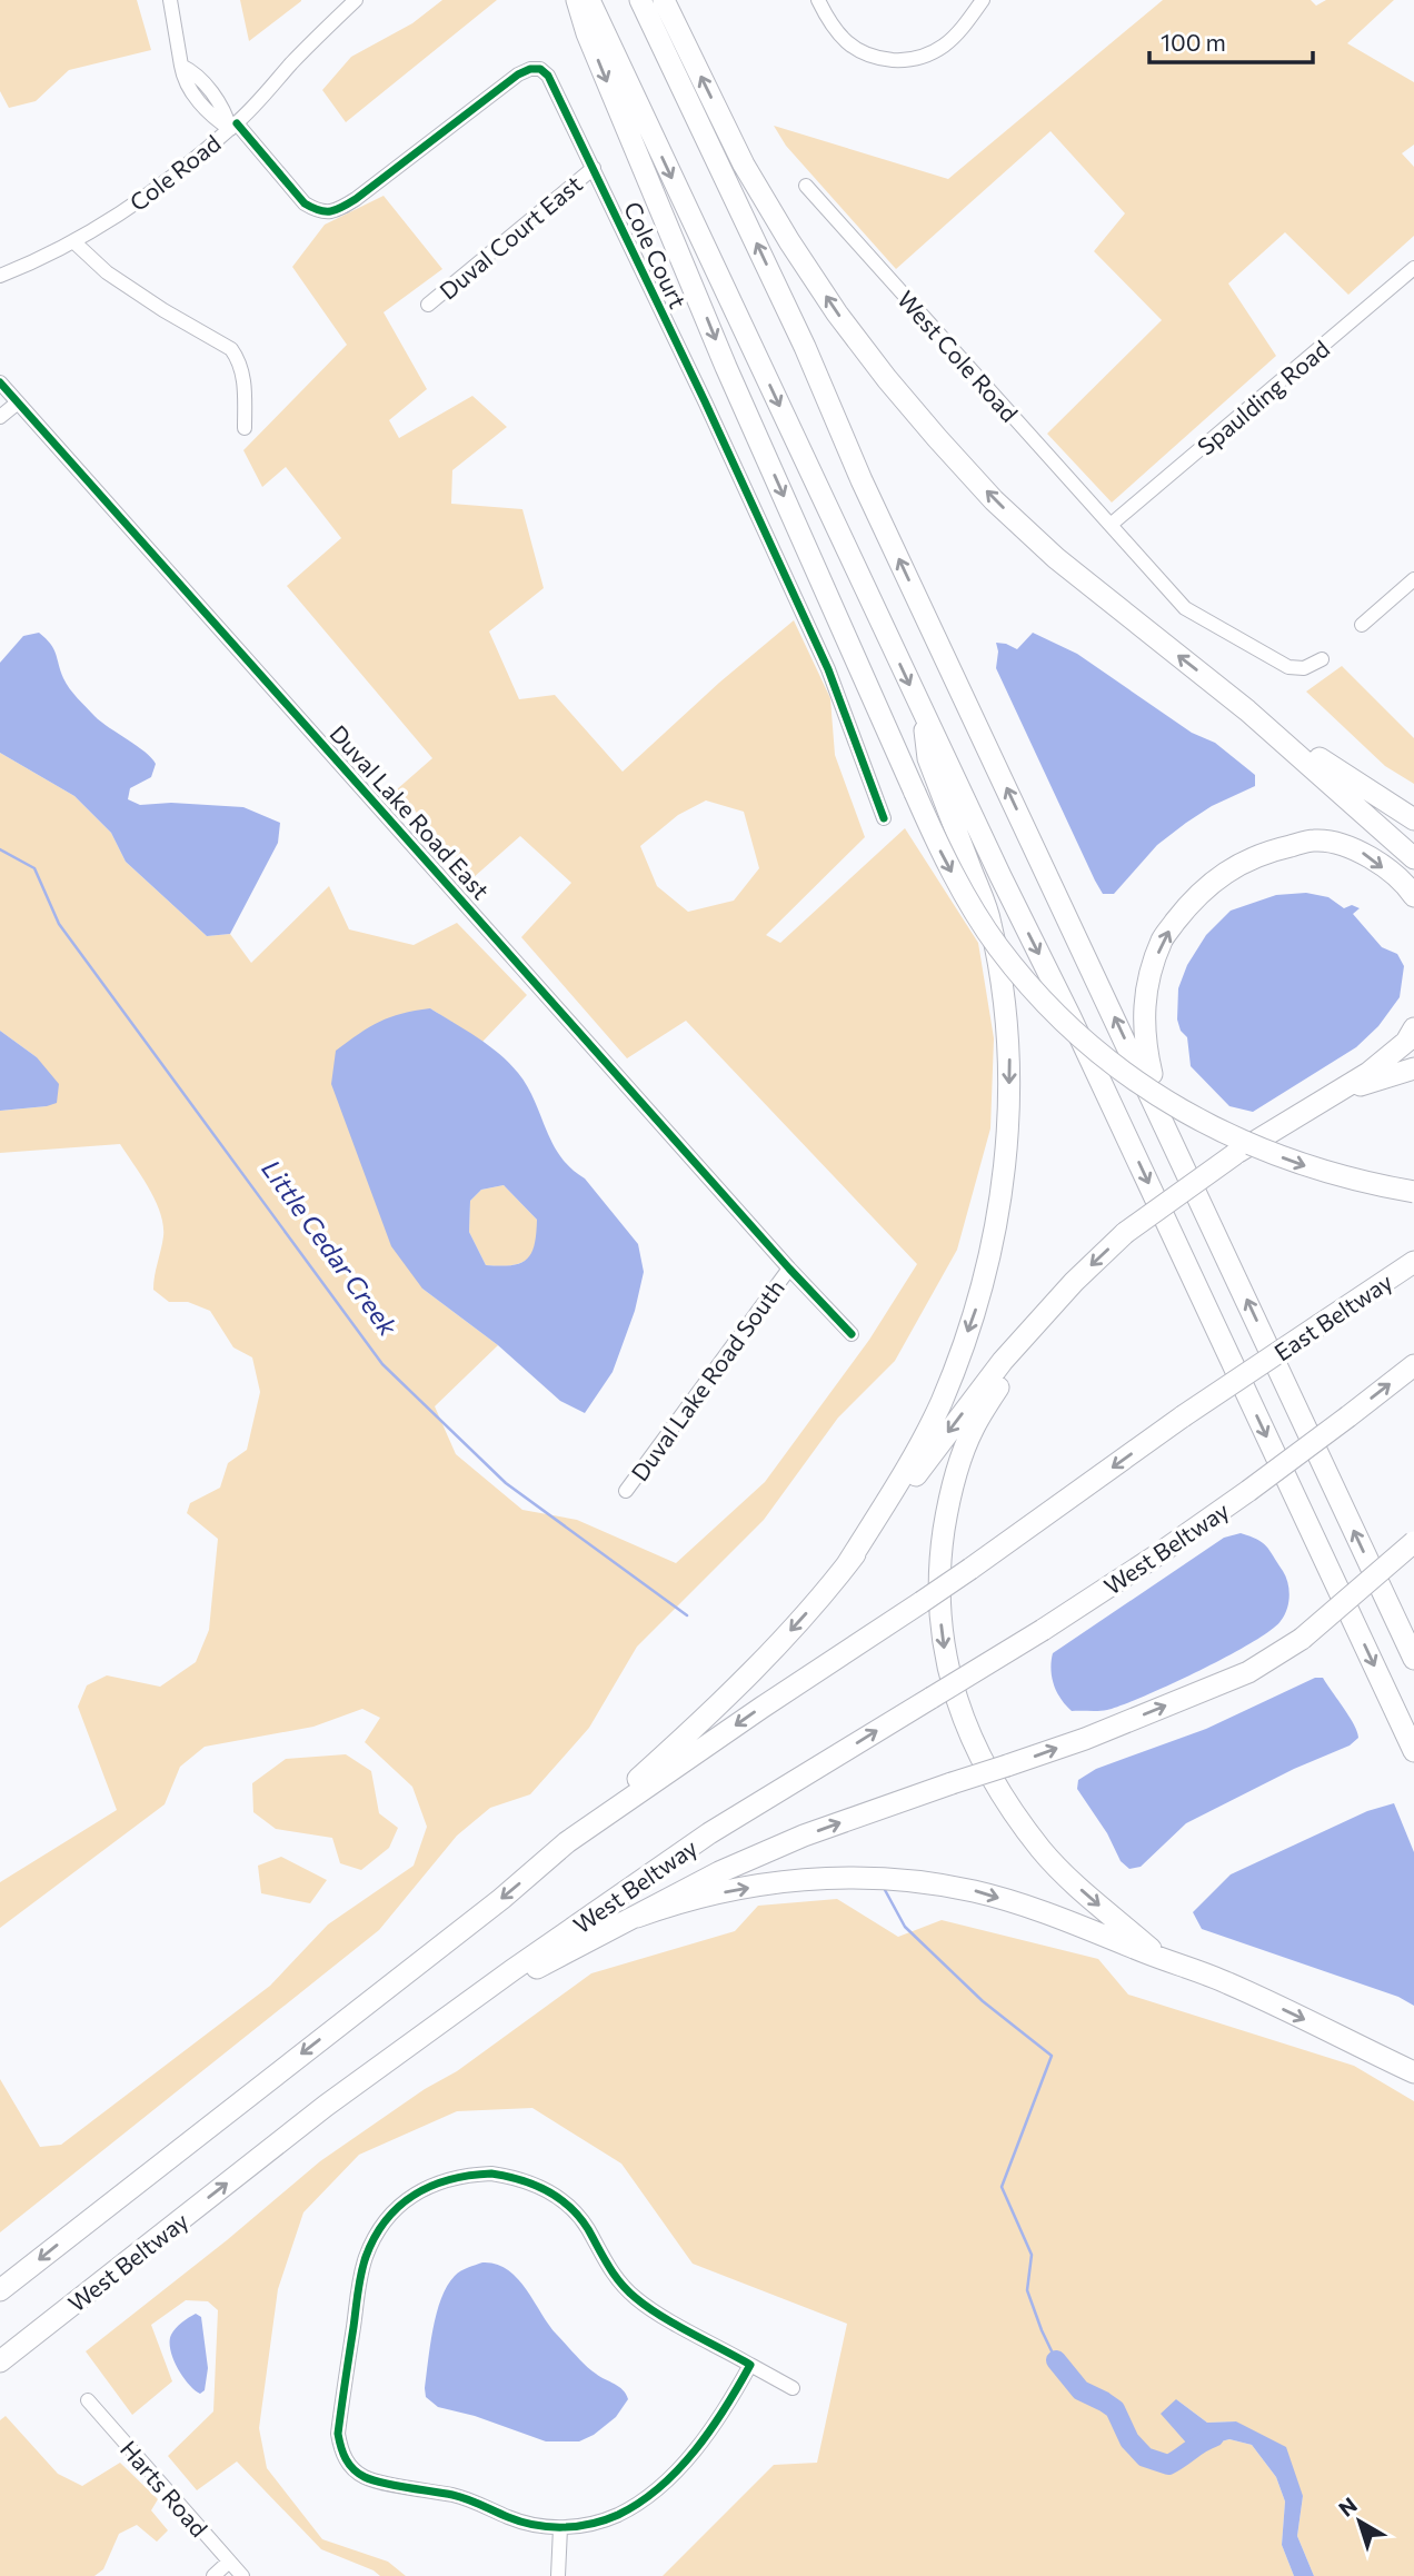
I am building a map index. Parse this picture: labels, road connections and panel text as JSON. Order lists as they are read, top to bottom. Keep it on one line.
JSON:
{"streets":{"highway":["East Beltway","West Beltway"],"street":["Cole Road","Duval Court East","Cole Court","West Cole Road","Spaulding Road","Duval Lake Road East","Duval Lake Road South","Harts Road"]},"crossings":[["Cole Road","Cole Court"],["Duval Court East","Cole Court"],["West Cole Road","Spaulding Road"],["Duval Lake Road East","Duval Lake Road South"]],"water":["Little Cedar Creek"],"scale_bar":"100 m","north":"top left"}
